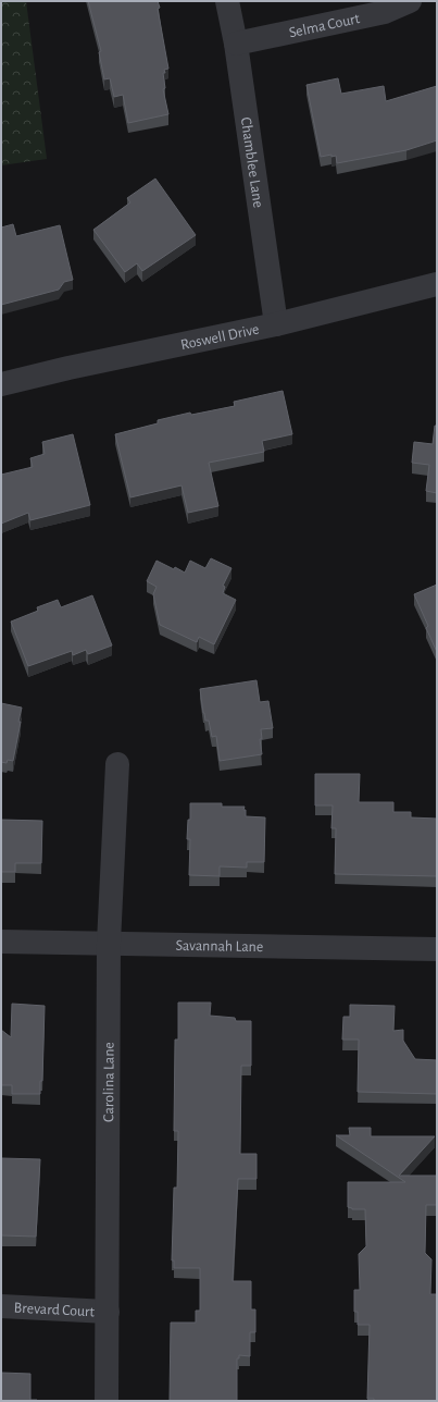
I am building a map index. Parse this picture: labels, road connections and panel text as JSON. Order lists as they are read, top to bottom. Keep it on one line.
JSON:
{"streets":{"street":["Selma Court","Chamblee Lane","Roswell Drive","Savannah Lane","Carolina Lane","Brevard Court"]},"crossings":[["Selma Court","Chamblee Lane"],["Chamblee Lane","Roswell Drive"],["Savannah Lane","Carolina Lane"],["Carolina Lane","Brevard Court"]]}
